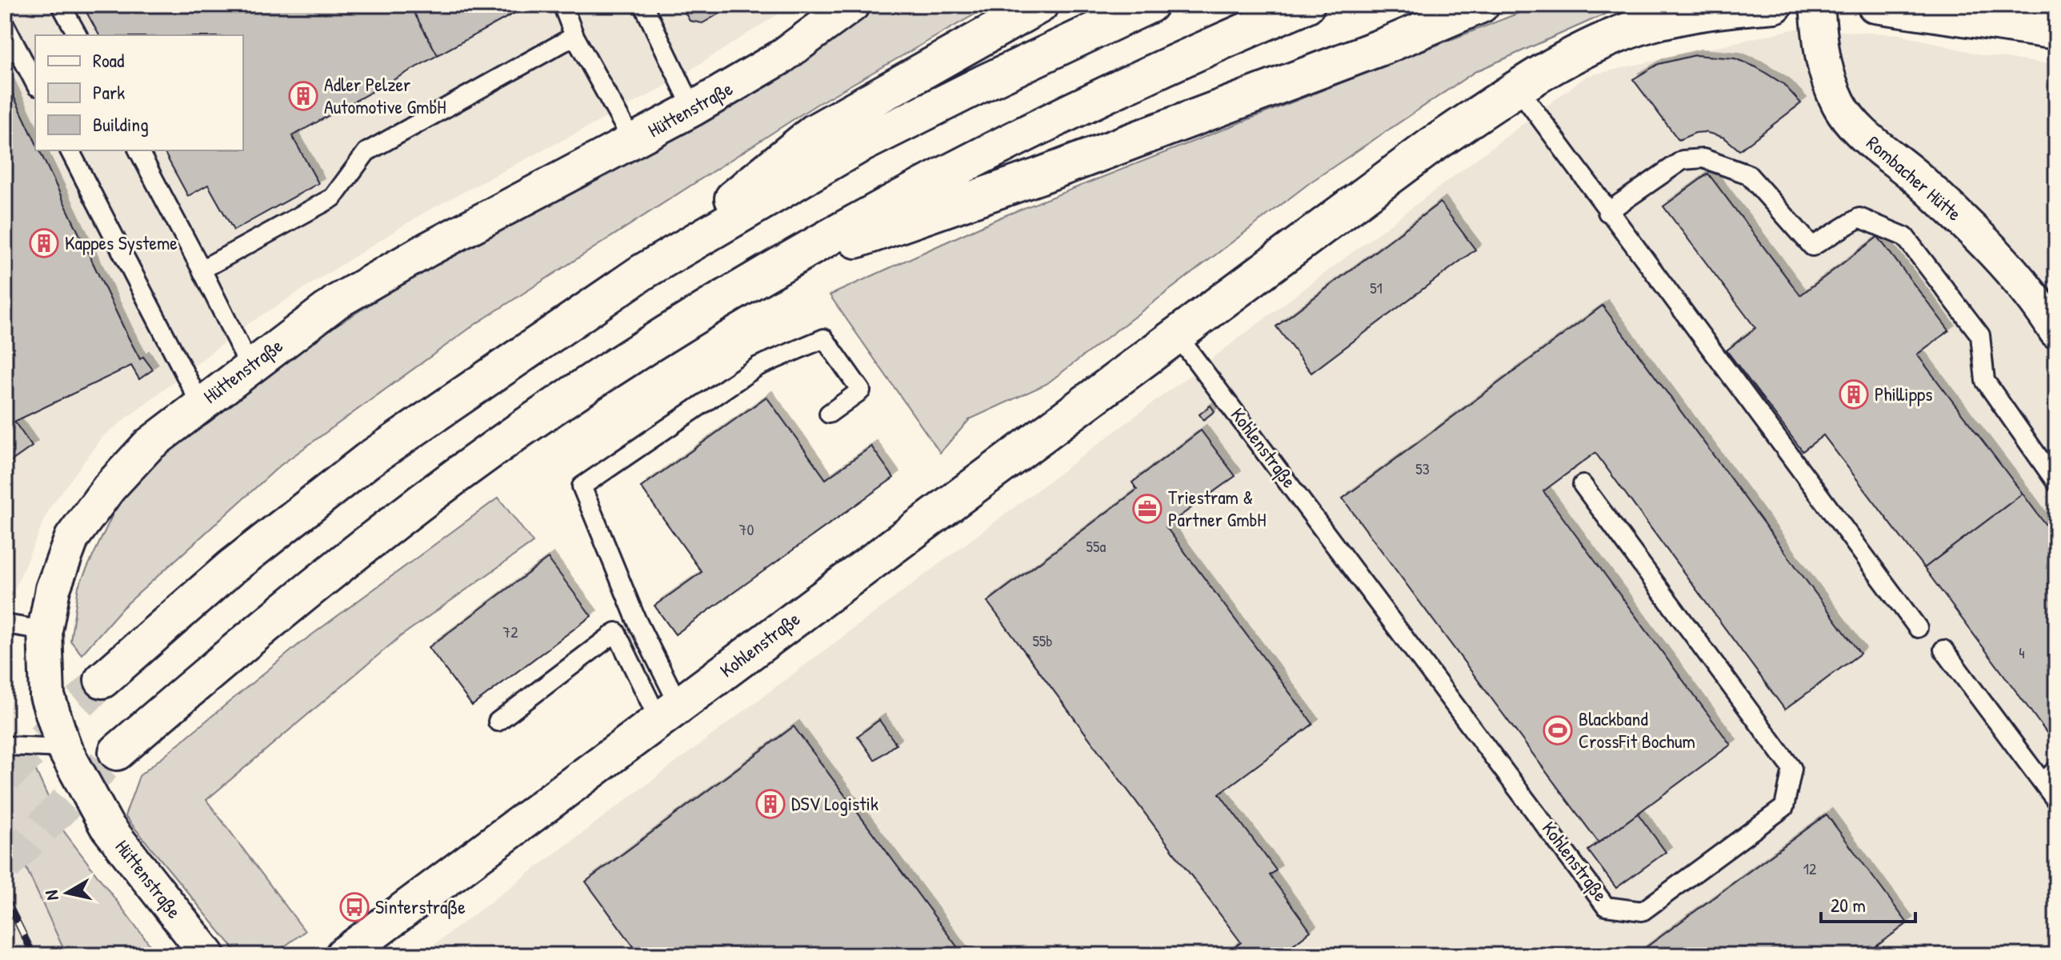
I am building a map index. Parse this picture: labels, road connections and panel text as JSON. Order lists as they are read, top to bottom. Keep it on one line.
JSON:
{"streets":{"main road":["Kohlenstraße"],"street":["Hüttenstraße","Rombacher Hütte"]},"places":{"building":["Adler Pelzer Automotive GmbH","Kappes Systeme","Phillipps","DSV Logistik"],"office":["Triestram & Partner GmbH"],"sports":["Blackband CrossFit Bochum"],"bus stop":["Sinterstraße"]},"house_numbers":["51","53","70","55a","72","55b","4","12"],"legend":["Road","Park","Building"],"scale_bar":"20 m","north":"left"}
